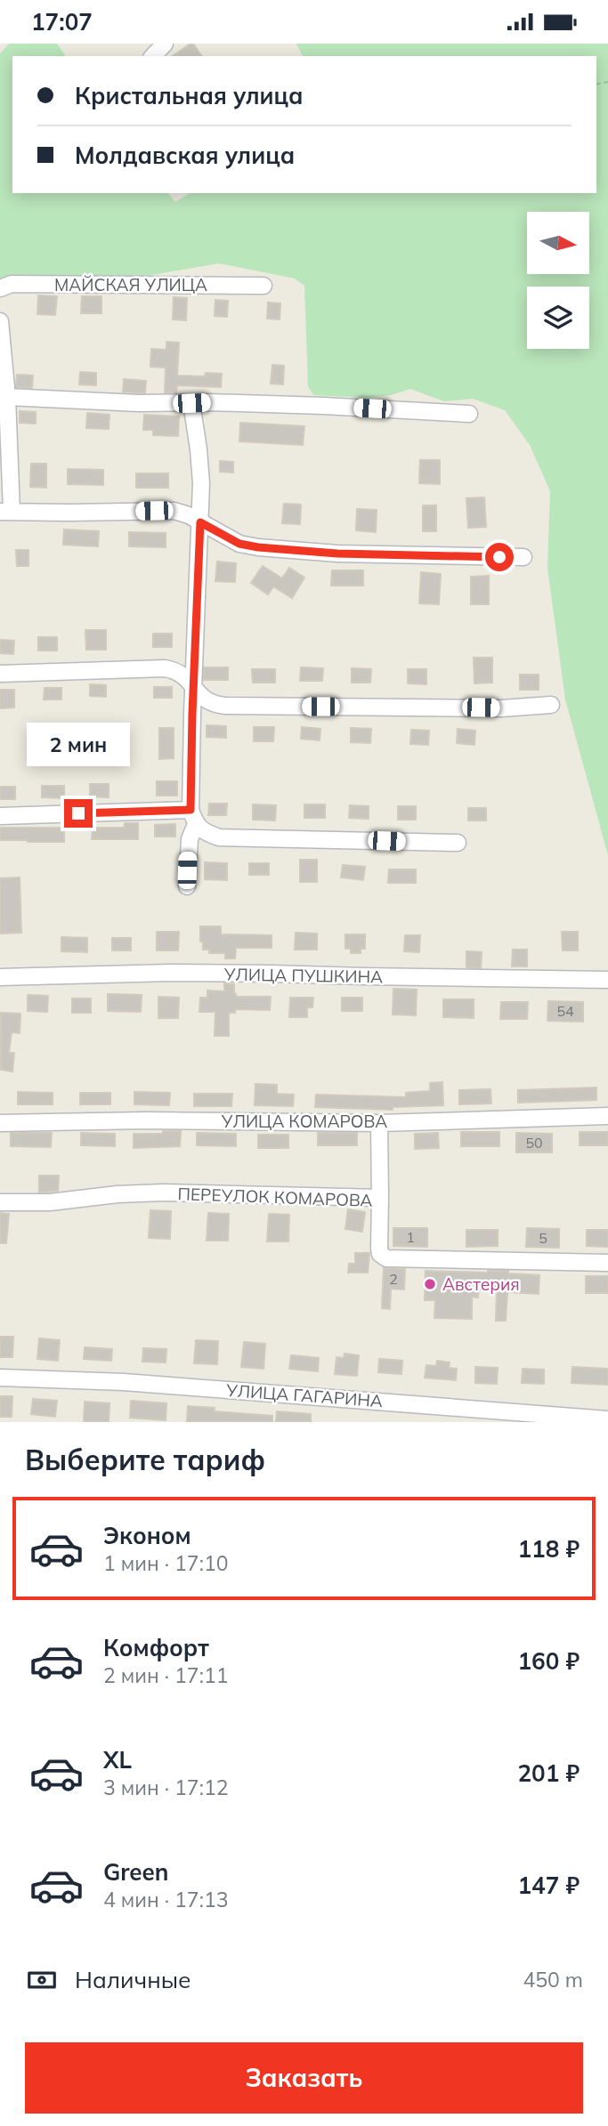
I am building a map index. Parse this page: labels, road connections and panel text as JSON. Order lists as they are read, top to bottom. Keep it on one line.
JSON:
{"streets":{"street":["МАЙСКАЯ УЛИЦА","УЛИЦА ПУШКИНА","УЛИЦА КОМАРОВА","ПЕРЕУЛОК КОМАРОВА","УЛИЦА ГАГАРИНА"]},"places":["Австерия"],"house_numbers":["54","50","1","5","2"],"north":"right","page":{"status":"17:07","banner":["Кристальная улица","Молдавская улица"],"bubble":"2 мин","heading":"Выберите тариф","list":[{"name":"Эконом","note":"1 мин · 17:10","value":"118 ₽"},{"name":"Комфорт","note":"2 мин · 17:11","value":"160 ₽"},{"name":"XL","note":"3 мин · 17:12","value":"201 ₽"},{"name":"Green","note":"4 мин · 17:13","value":"147 ₽"}],"pay":["Наличные","450 m"],"buttons":"Заказать"}}
